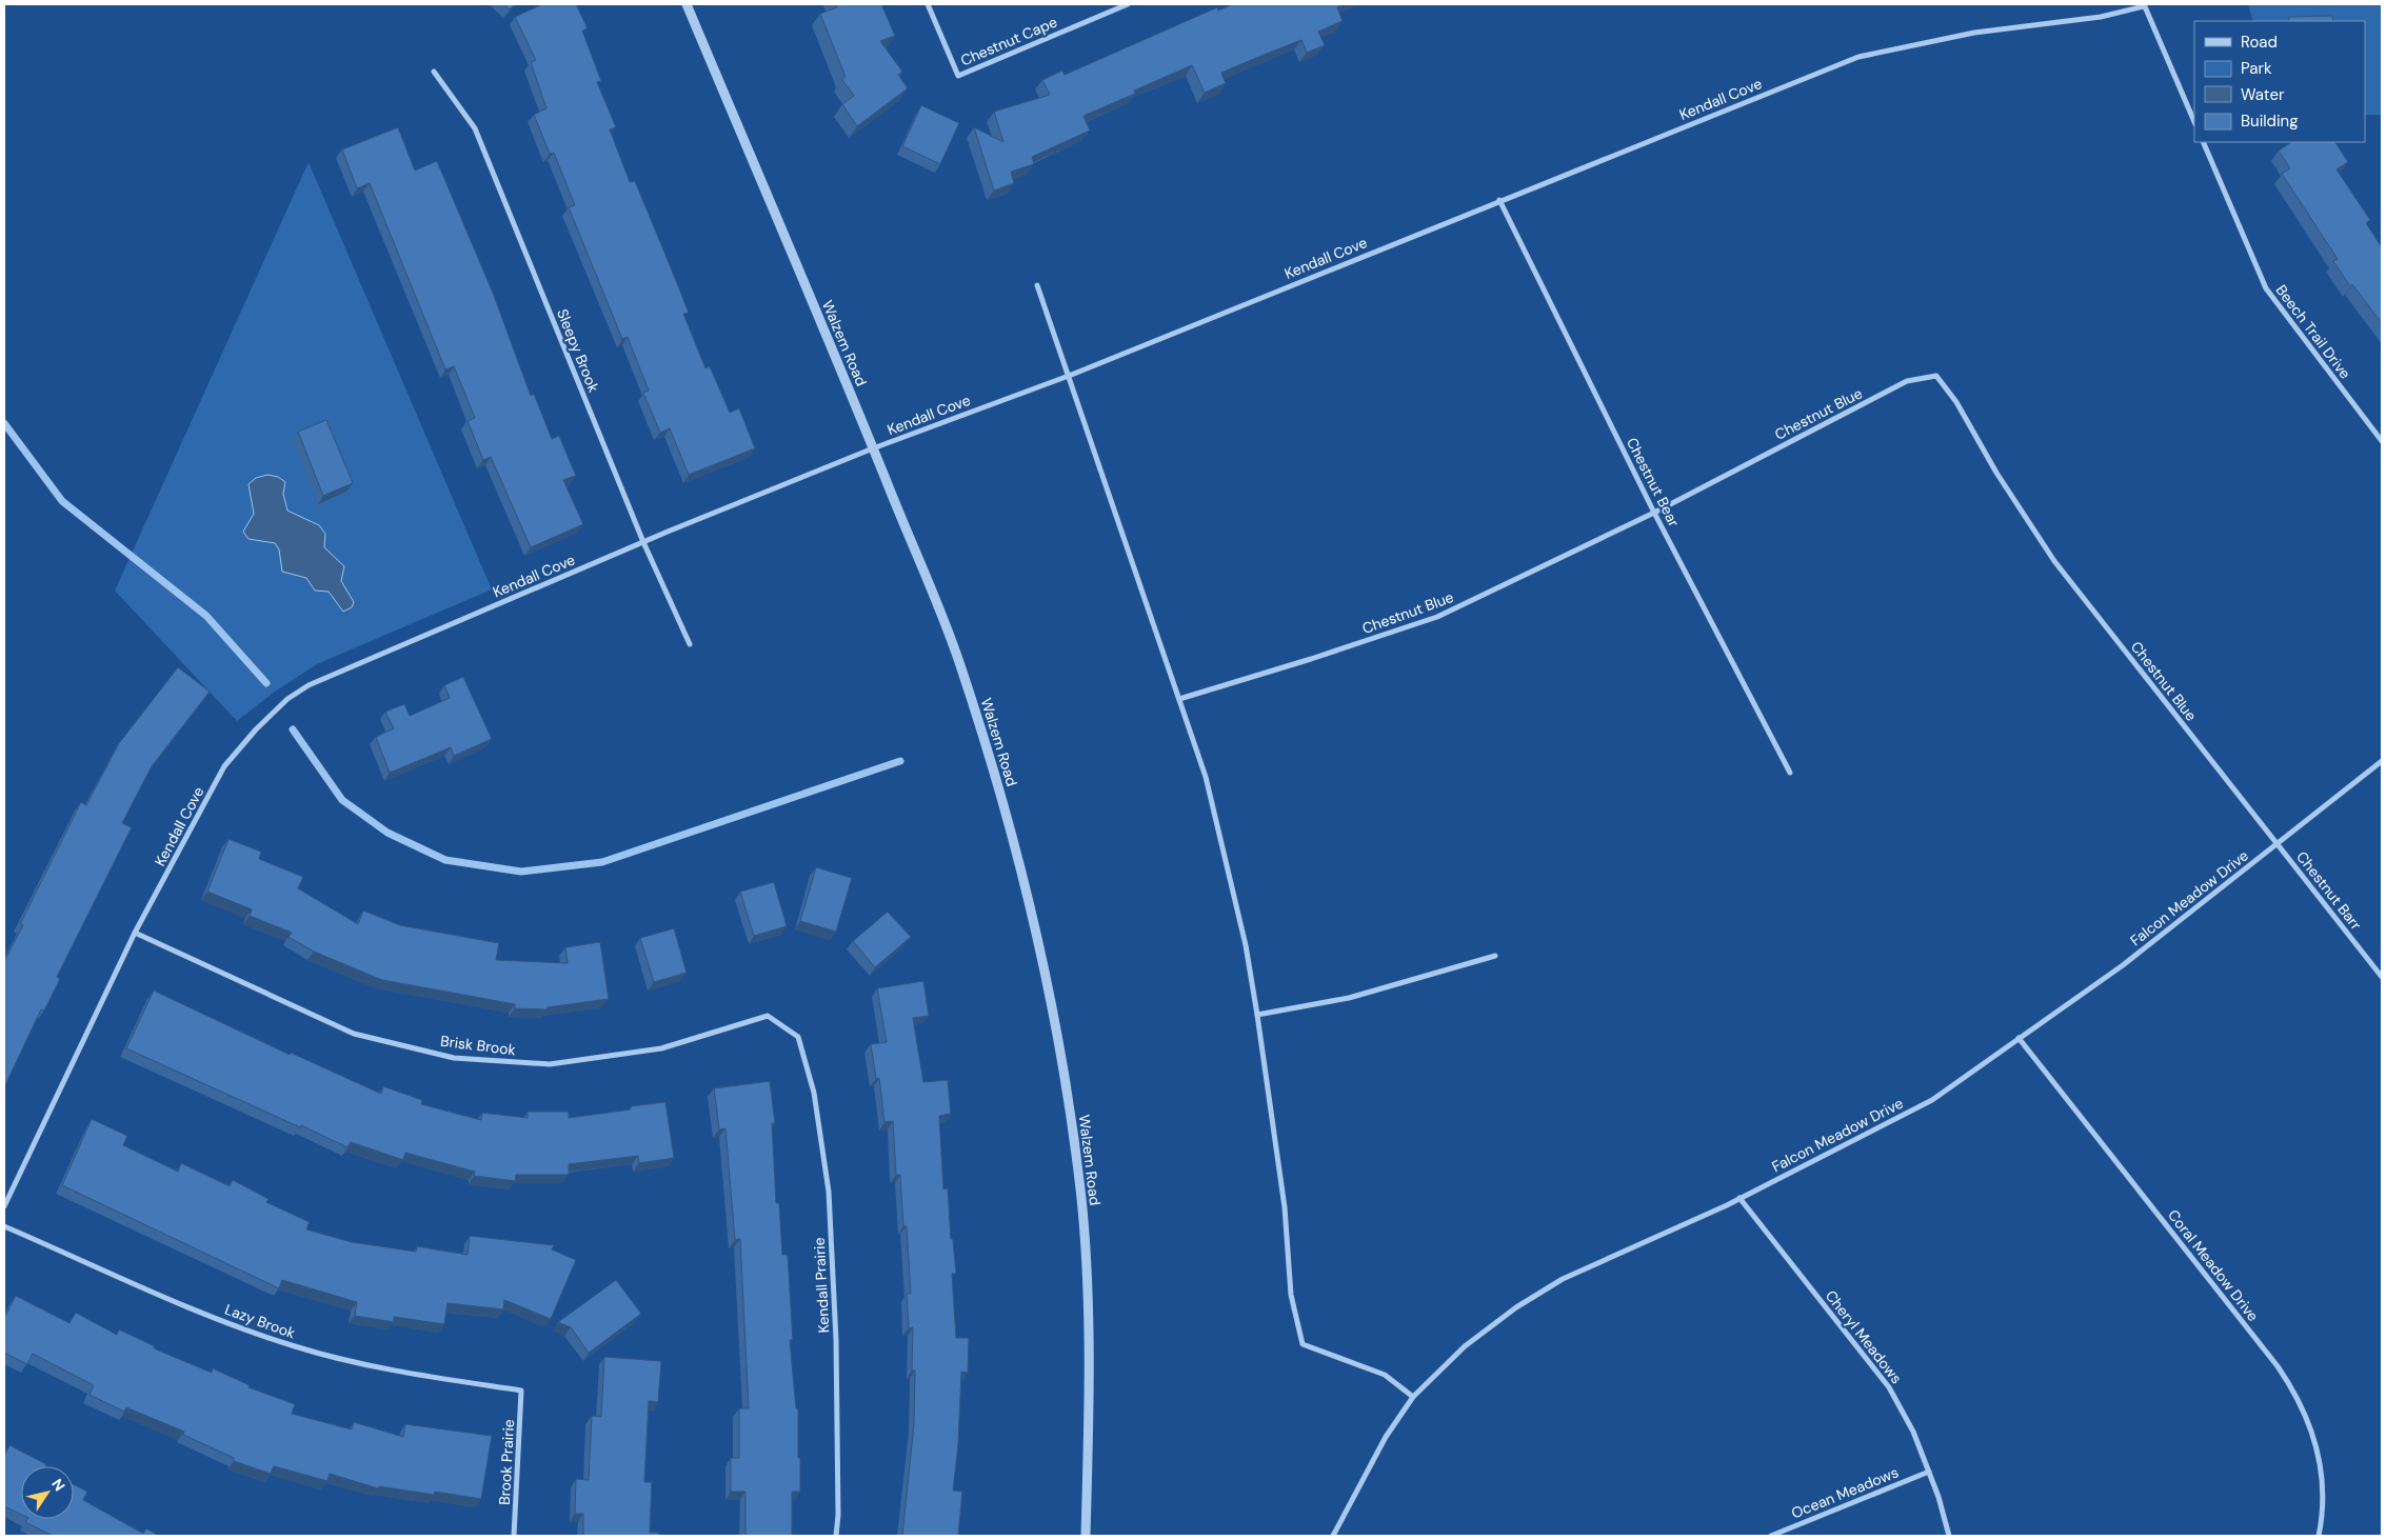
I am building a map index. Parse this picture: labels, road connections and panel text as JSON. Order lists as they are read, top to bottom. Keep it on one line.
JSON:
{"streets":{"street":["Chestnut Cape","Kendall Cove","Beech Trail Drive","Walzem Road","Sleepy Brook","Chestnut Blue","Chestnut Bear","Chestnut Barr","Falcon Meadow Drive","Brisk Brook","Coral Meadow Drive","Kendall Prairie","Lazy Brook","Cheryl Meadows","Brook Prairie","Ocean Meadows"]},"crossings":[["Kendall Cove","Walzem Road"],["Kendall Cove","Sleepy Brook"],["Kendall Cove","Chestnut Bear"],["Kendall Cove","Brisk Brook"],["Chestnut Blue","Chestnut Bear"],["Chestnut Blue","Chestnut Barr"],["Chestnut Blue","Falcon Meadow Drive"],["Chestnut Barr","Falcon Meadow Drive"],["Falcon Meadow Drive","Coral Meadow Drive"],["Falcon Meadow Drive","Cheryl Meadows"],["Brisk Brook","Kendall Prairie"],["Lazy Brook","Brook Prairie"],["Cheryl Meadows","Ocean Meadows"]],"legend":["Road","Park","Water","Building"],"north":"top right"}
